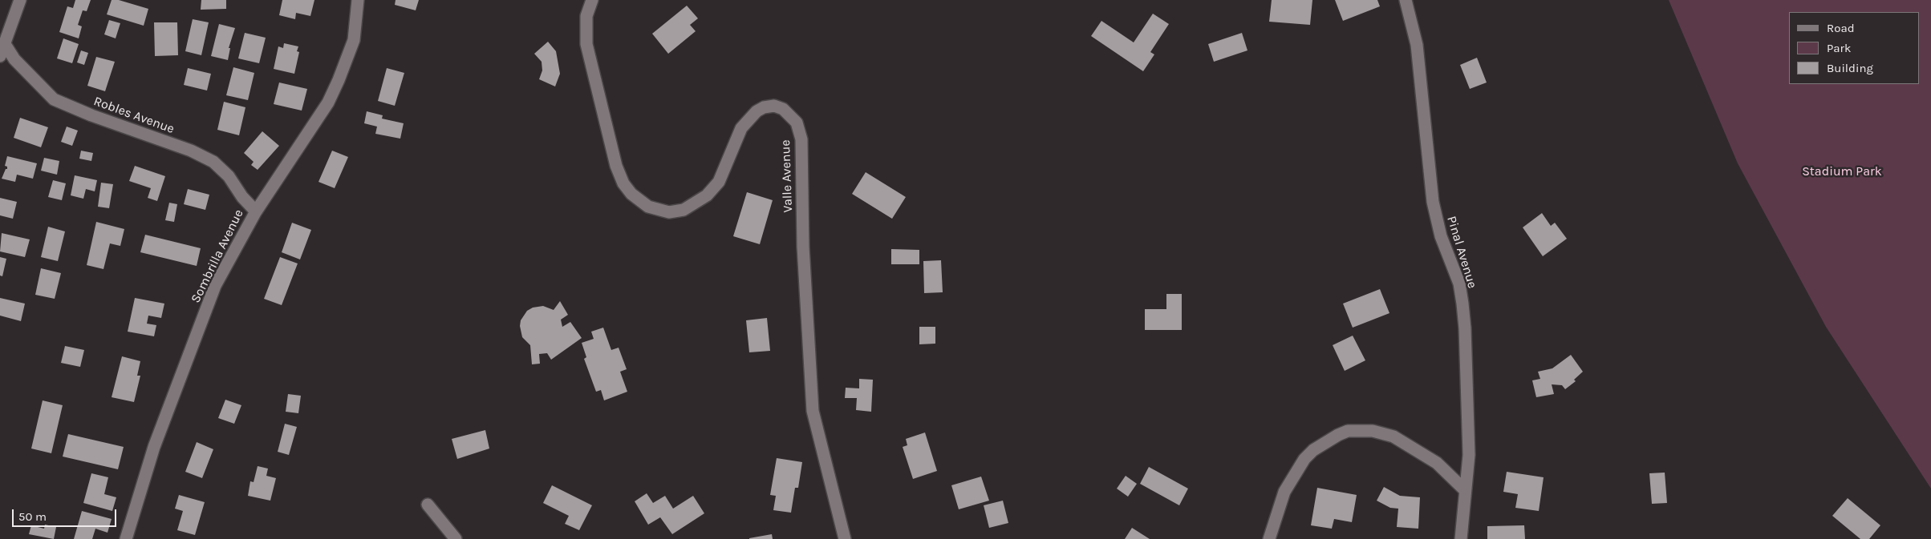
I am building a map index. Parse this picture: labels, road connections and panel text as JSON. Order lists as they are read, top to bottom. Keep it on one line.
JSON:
{"streets":{"street":["Robles Avenue","Valle Avenue","Pinal Avenue","Sombrilla Avenue"]},"crossings":[["Robles Avenue","Sombrilla Avenue"]],"parks":["Stadium Park"],"legend":["Road","Park","Building"],"scale_bar":"50 m"}
